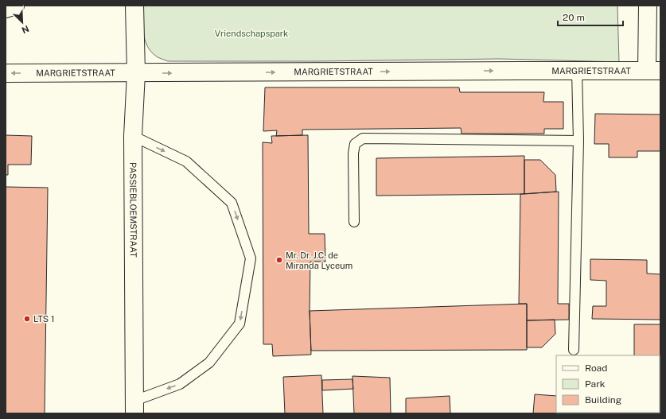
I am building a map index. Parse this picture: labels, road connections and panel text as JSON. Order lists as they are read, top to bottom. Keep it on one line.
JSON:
{"streets":{"street":["MARGRIETSTRAAT","PASSIEBLOEMSTRAAT"]},"crossings":[["MARGRIETSTRAAT","PASSIEBLOEMSTRAAT"]],"parks":["Vriendschapspark"],"places":["Mr. Dr. J.C. de Miranda Lyceum","LTS 1"],"legend":["Road","Park","Building"],"scale_bar":"20 m","north":"bottom right"}
